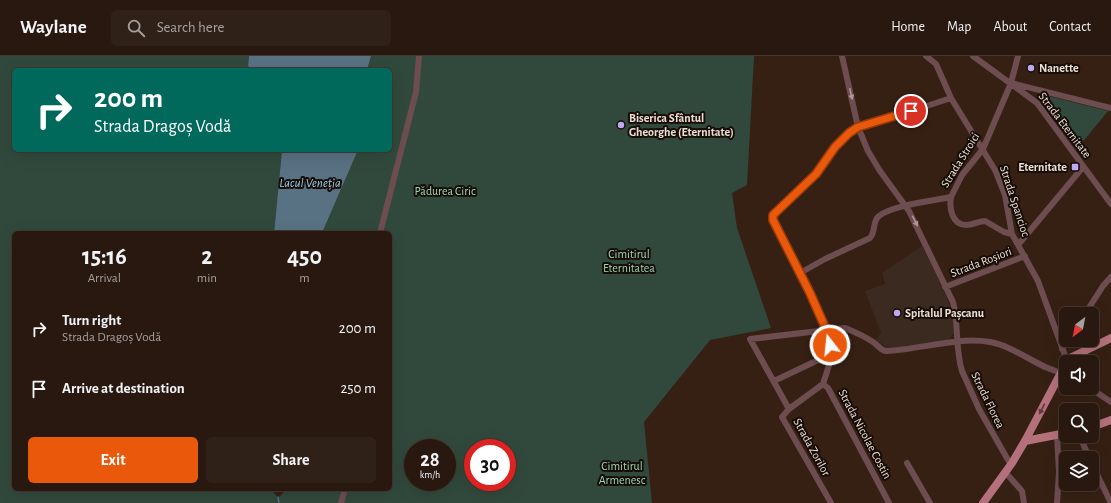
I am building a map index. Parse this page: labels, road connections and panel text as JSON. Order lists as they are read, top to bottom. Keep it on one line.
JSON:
{"streets":{"street":["Strada Eternitate","Strada Stroici","Strada Spancioc","Strada Roșiori","Strada Florea","Strada Nicolae Costin","Strada Zorilor"]},"crossings":[["Strada Eternitate","Strada Stroici"],["Strada Stroici","Strada Spancioc"],["Strada Stroici","Strada Florea"],["Strada Spancioc","Strada Roșiori"],["Strada Roșiori","Strada Florea"]],"one_way":["Strada Florea"],"water":["Lacul Veneția"],"parks":["Pădurea Ciric","Cimitirul Eternitatea","Cimitirul Armenesc"],"places":{"other":["Nanette","Biserica Sfântul Gheorghe (Eternitate)","Spitalul Pașcanu"],"transit":["Eternitate"]},"north":"bottom left","page":{"header":"Waylane","search":"Search here","nav":["Home","Map","About","Contact"],"turn":["200 m","Strada Dragoș Vodă"],"eta":["15:16","Arrival","2","min","450","m"],"list":[{"name":"Turn right","note":"Strada Dragoș Vodă","value":"200 m"},{"name":"Arrive at destination","value":"250 m"}],"buttons":["Exit","Share"],"speed":"28 km/h","limit":"30"}}
